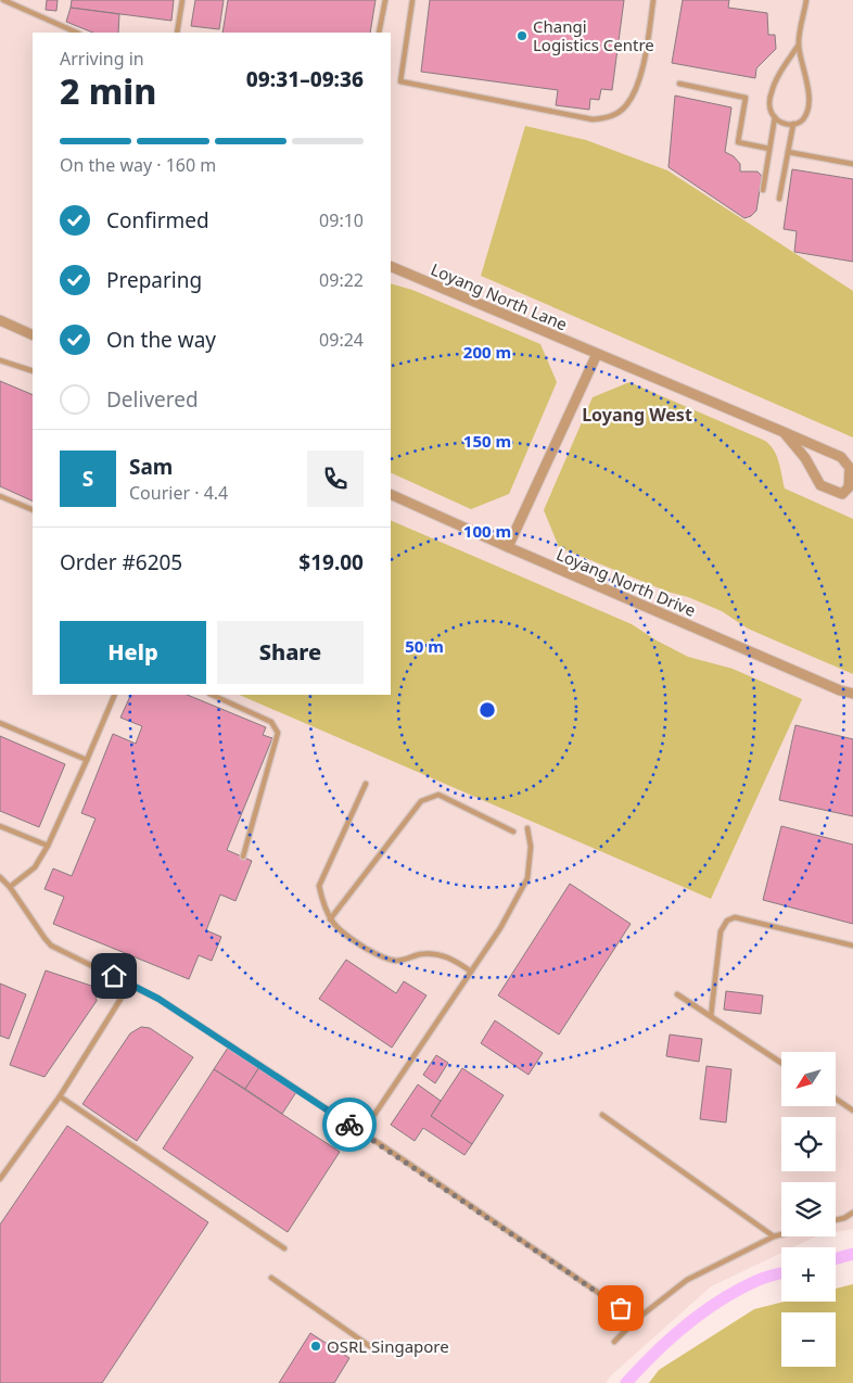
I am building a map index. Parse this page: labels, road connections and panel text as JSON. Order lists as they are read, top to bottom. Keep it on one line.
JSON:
{"streets":{"street":["Loyang North Lane","Loyang North Drive"]},"districts":["Loyang West"],"places":["Changi Logistics Centre","OSRL Singapore"],"north":"bottom left","page":{"heading":["2 min","Arriving in","09:31–09:36"],"panel":["Sam","Courier · 4.4","Order #6205","$19.00"],"bar":"On the way · 160 m","list":[["Confirmed","09:10"],["Preparing","09:22"],["On the way","09:24"],"Delivered"],"round":"S","buttons":["Help","Share"],"map_buttons":["+","−"]},"rings":["200 m","150 m","100 m","50 m"]}
